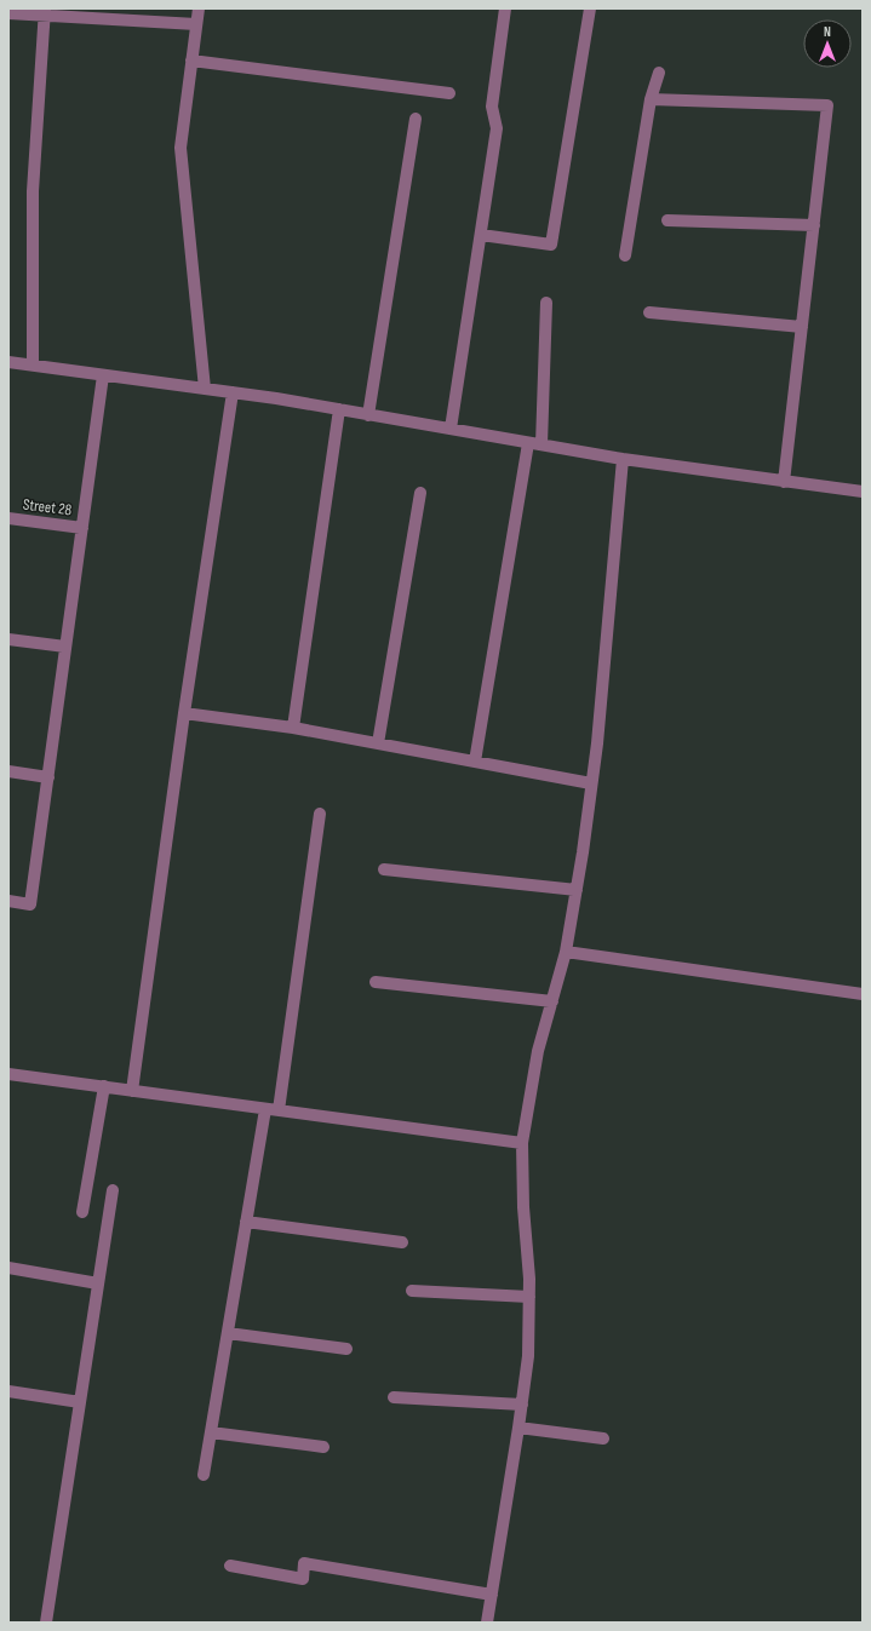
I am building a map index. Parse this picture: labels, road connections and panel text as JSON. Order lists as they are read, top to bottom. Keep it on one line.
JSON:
{"streets":{"street":["Street 28"]},"north":"top"}
